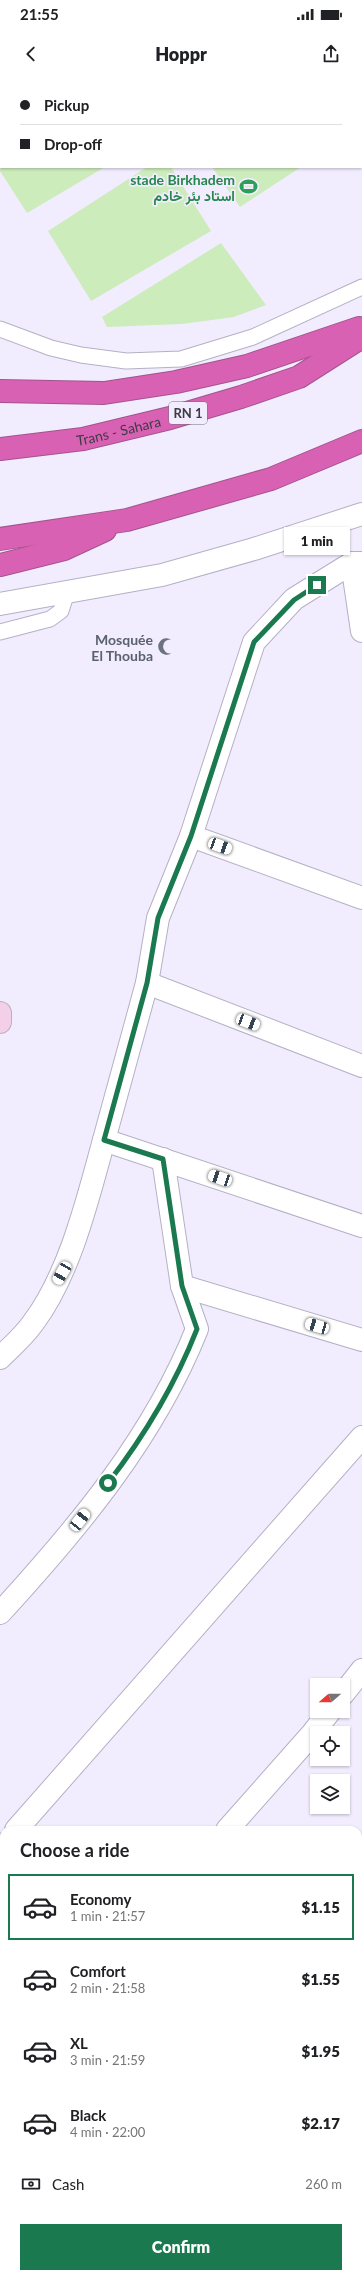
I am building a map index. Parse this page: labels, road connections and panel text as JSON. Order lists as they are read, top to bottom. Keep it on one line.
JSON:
{"streets":{"highway":["RN 1","Trans - Sahara"]},"places":{"sports":["stade Birkhadem استاد بئر خادم"],"mosque":["Mosquée El Thouba"]},"north":"left","page":{"status":"21:55","header":"Hoppr","banner":["Pickup","Drop-off"],"bubble":"1 min","heading":"Choose a ride","list":[{"name":"Economy","note":"1 min · 21:57","value":"$1.15"},{"name":"Comfort","note":"2 min · 21:58","value":"$1.55"},{"name":"XL","note":"3 min · 21:59","value":"$1.95"},{"name":"Black","note":"4 min · 22:00","value":"$2.17"}],"pay":["Cash","260 m"],"buttons":"Confirm"}}
